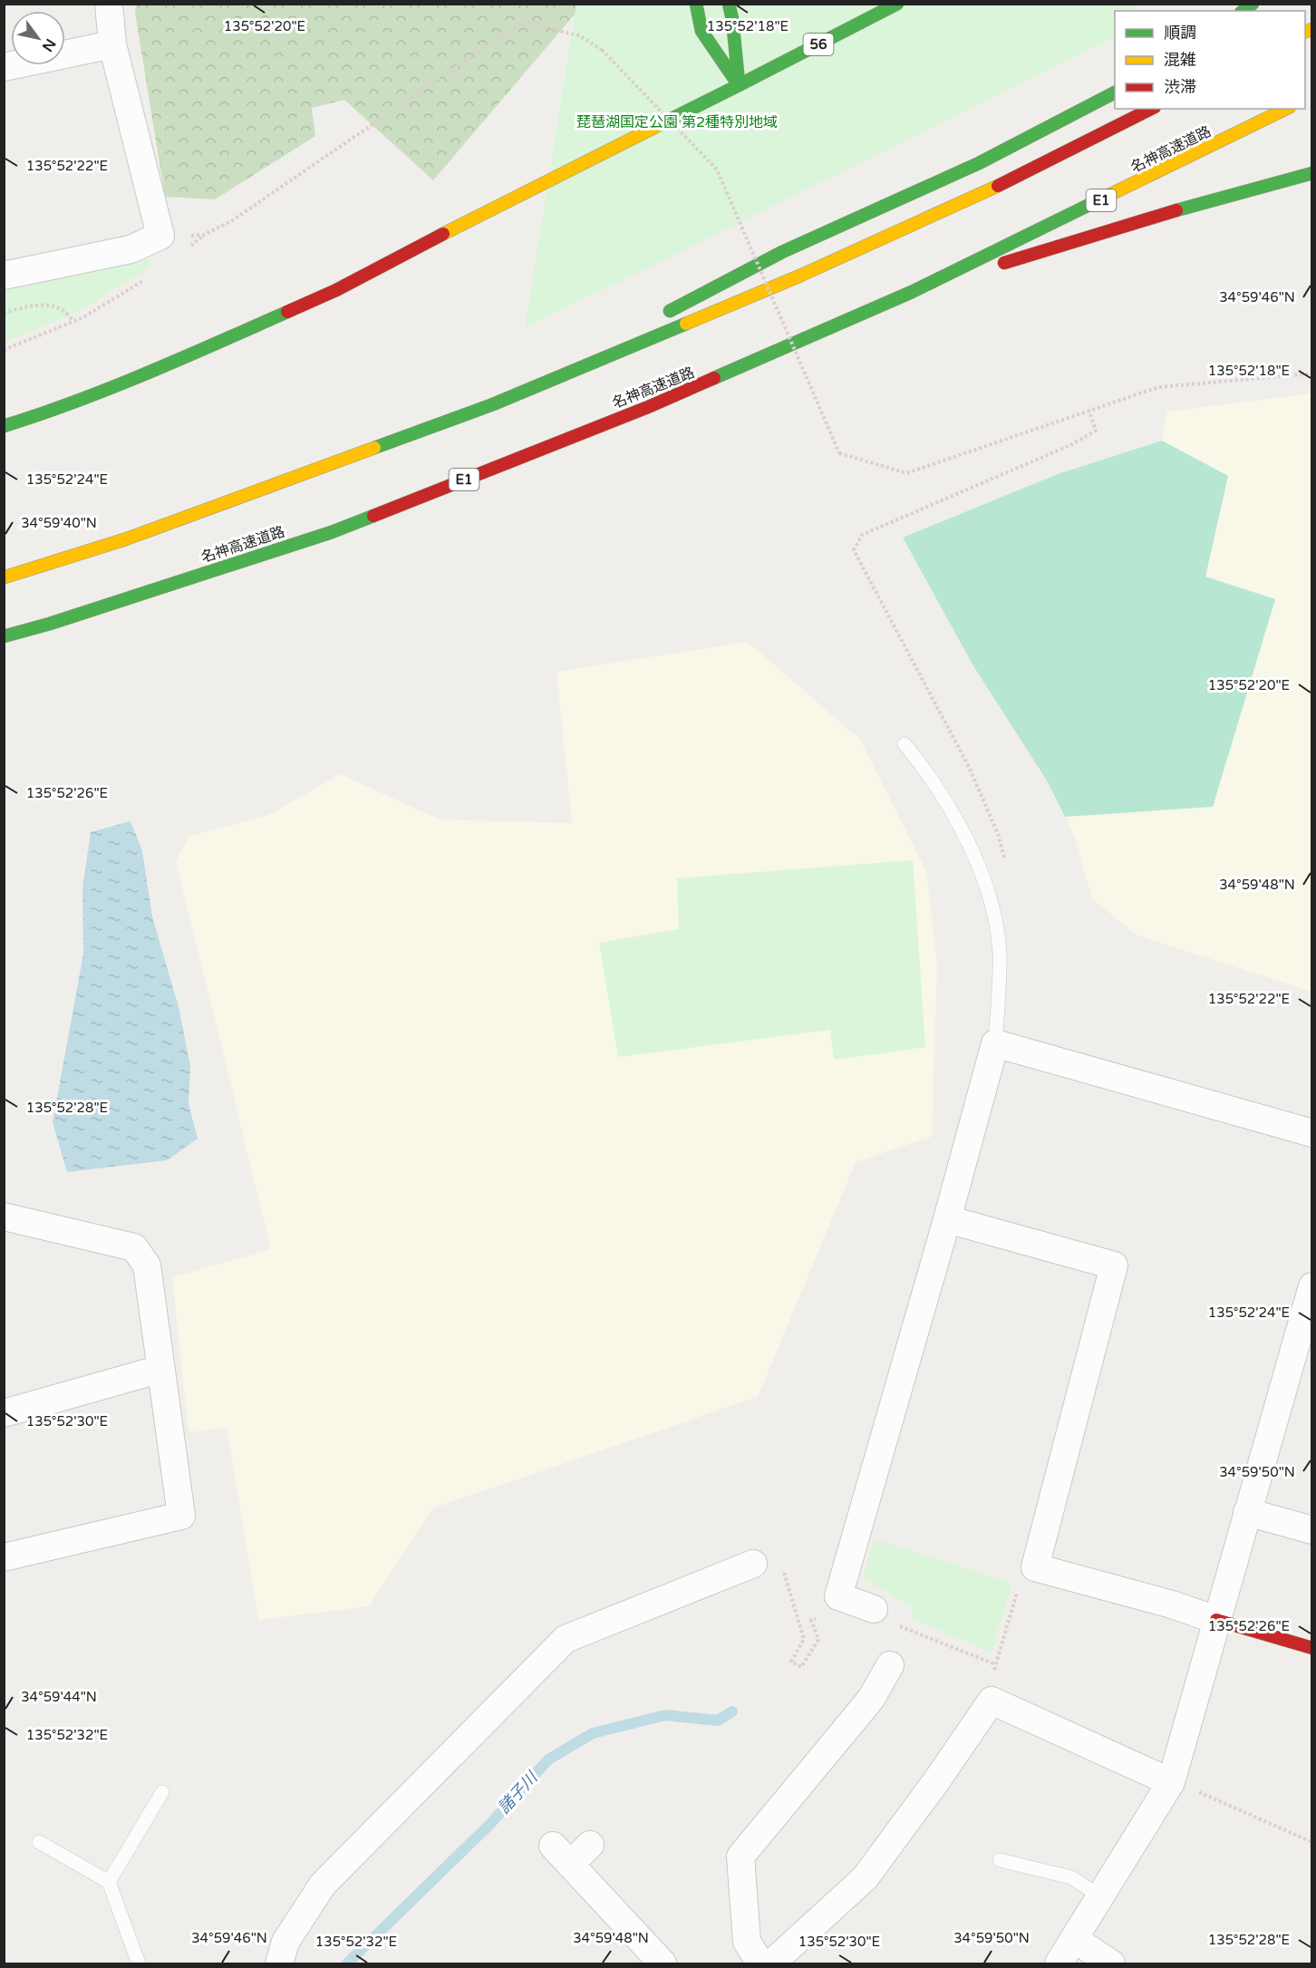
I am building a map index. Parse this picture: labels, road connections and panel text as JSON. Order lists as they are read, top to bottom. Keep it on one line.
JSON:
{"streets":{"main road":["56","名神高速道路","E1"]},"water":["諸子川"],"parks":["琵琶湖国定公園 第2種特別地域"],"legend":["順調","混雑","渋滞"],"north":"bottom right","coordinates":["135°52'20\"E","135°52'18\"E","135°52'22\"E","34°59'46\"N","135°52'24\"E","34°59'40\"N","135°52'26\"E","34°59'48\"N","135°52'28\"E","135°52'30\"E","34°59'50\"N","34°59'44\"N","135°52'32\"E"]}
